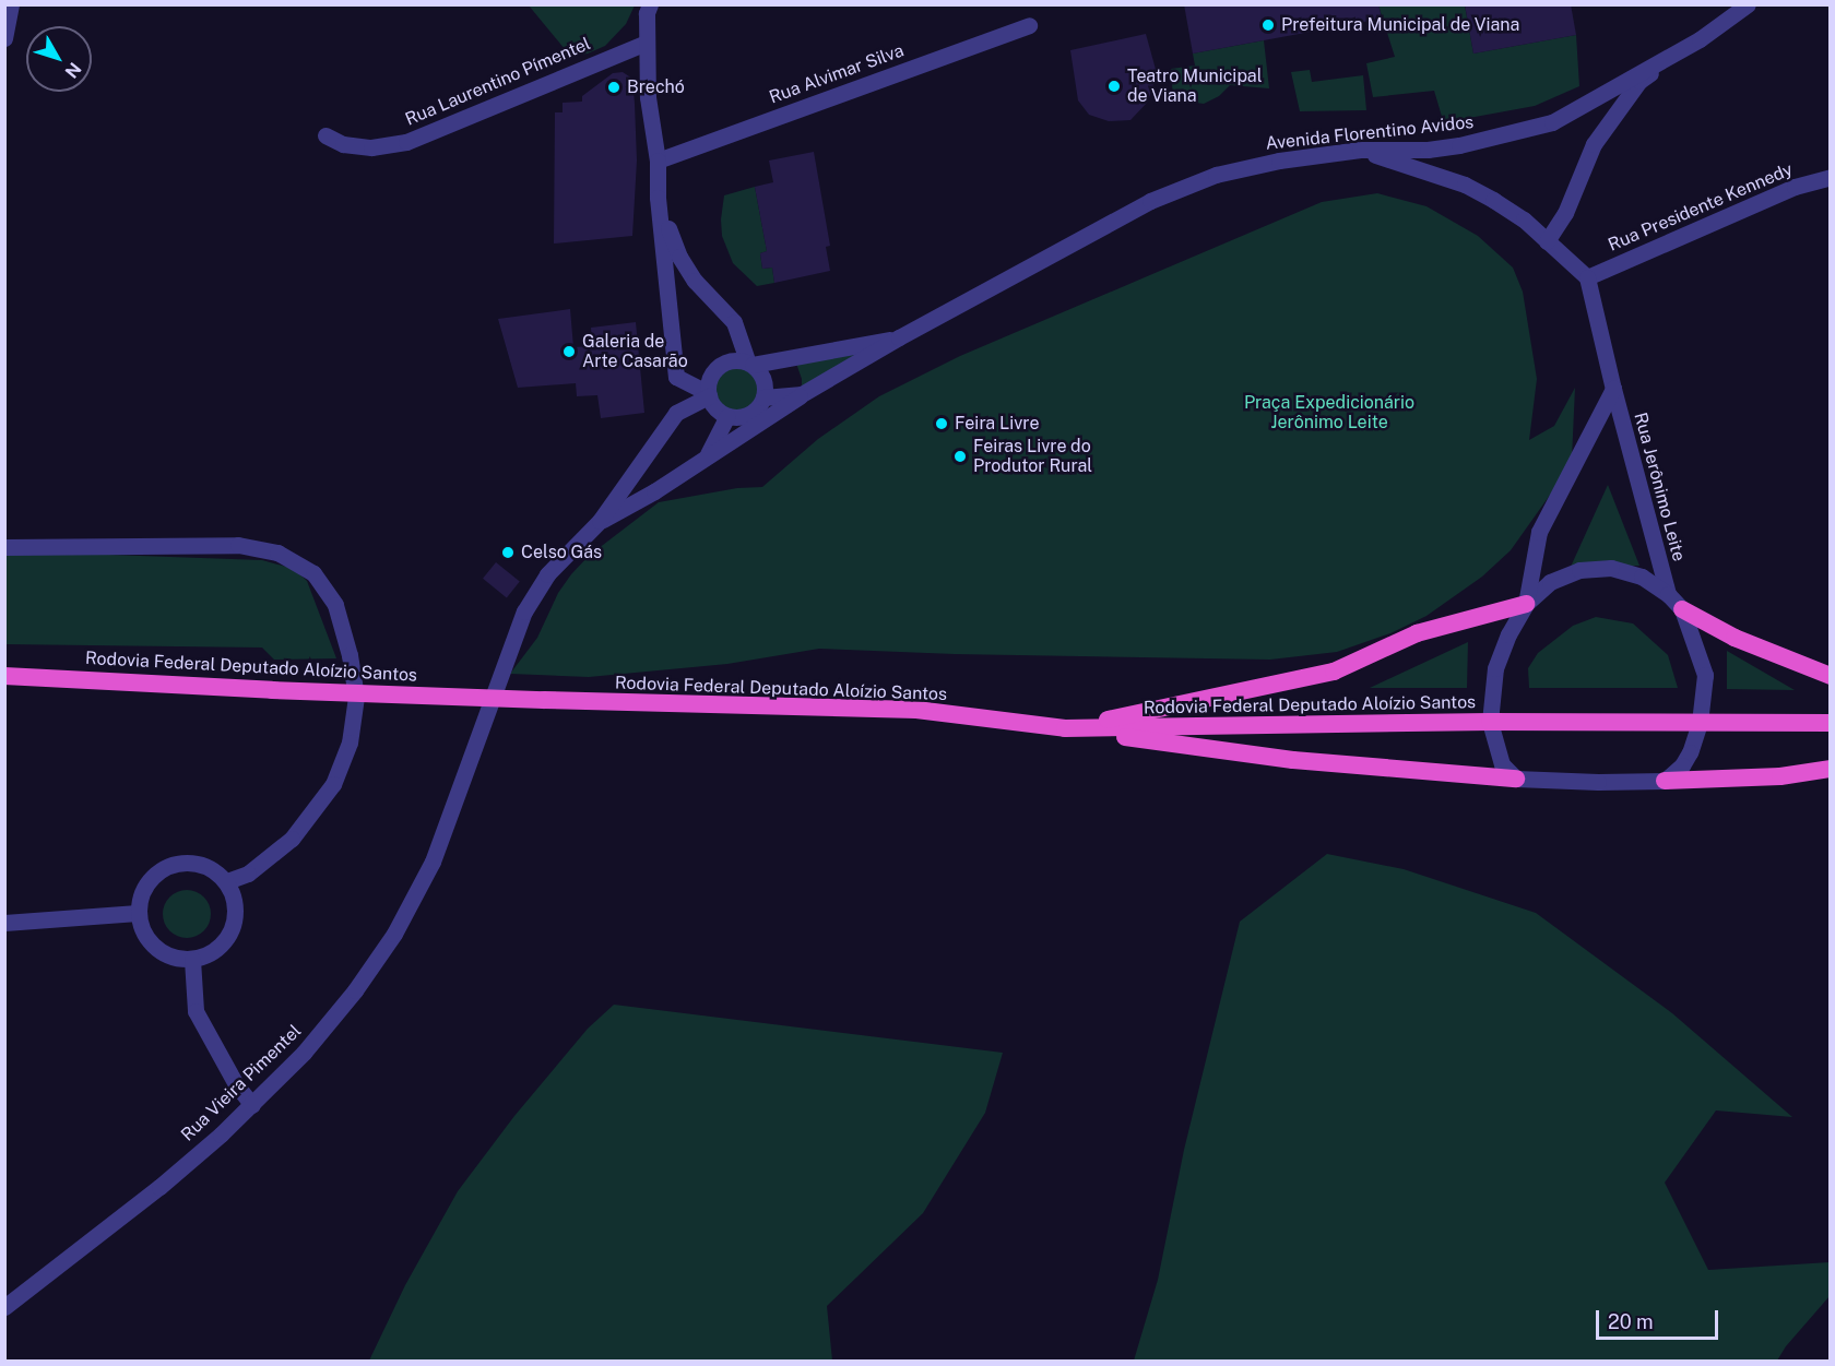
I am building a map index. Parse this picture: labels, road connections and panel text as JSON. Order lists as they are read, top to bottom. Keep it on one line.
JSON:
{"streets":{"highway":["Rodovia Federal Deputado Aloízio Santos"],"street":["Rua Alvimar Silva","Rua Laurentino Pímentel","Avenida Florentino Avidos","Rua Presidente Kennedy","Rua Jerônimo Leite","Rua Vieira Pimentel"]},"crossings":[["Rua Presidente Kennedy","Rua Jerônimo Leite"]],"parks":["Praça Expedicionário Jerônimo Leite"],"places":["Prefeitura Municipal de Viana","Teatro Municipal de Viana","Brechó","Galeria de Arte Casarão","Feira Livre","Feiras Livre do Produtor Rural","Celso Gás"],"scale_bar":"20 m","north":"bottom right"}
